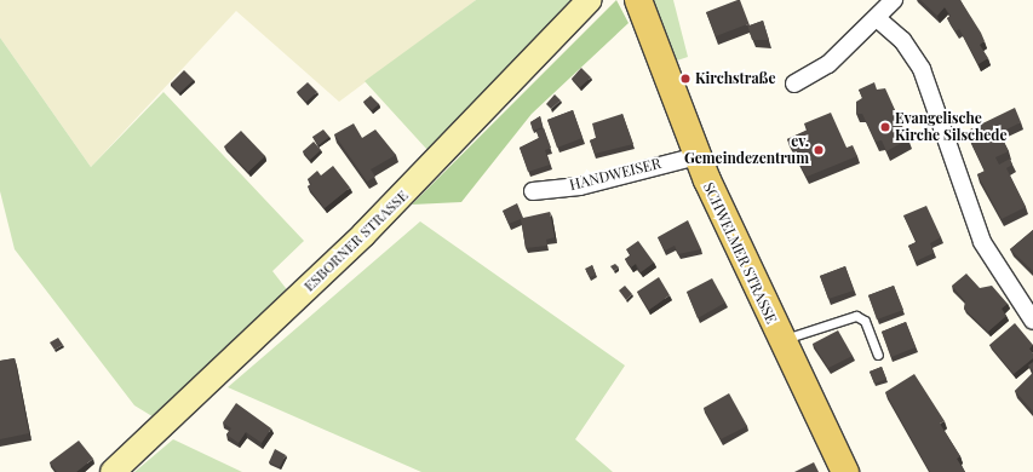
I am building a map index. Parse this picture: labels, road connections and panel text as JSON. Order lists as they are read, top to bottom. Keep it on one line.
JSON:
{"streets":{"main road":["ESBORNER STRASSE","SCHWELMER STRASSE"],"street":["HANDWEISER"]},"crossings":[["HANDWEISER","SCHWELMER STRASSE"]],"places":["Kirchstraße","Evangelische Kirche Silschede","ev. Gemeindezentrum"]}
